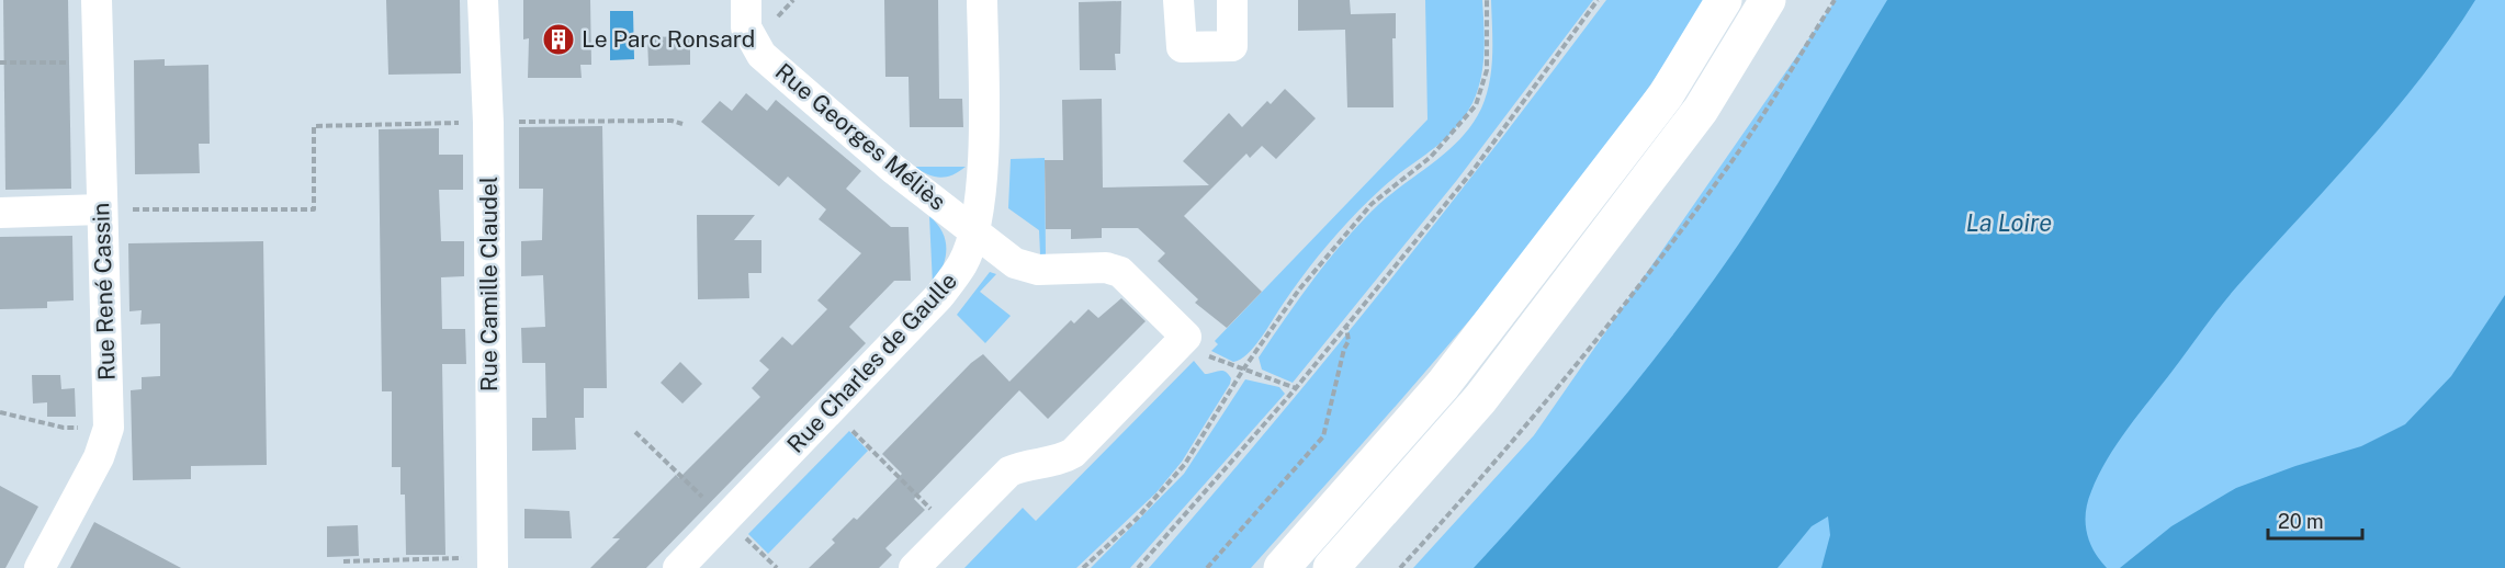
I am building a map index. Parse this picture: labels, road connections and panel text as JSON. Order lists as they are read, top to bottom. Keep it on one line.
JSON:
{"streets":{"street":["Rue Georges Méliès","Rue Camille Claudel","Rue René Cassin","Rue Charles de Gaulle"]},"crossings":[["Rue Georges Méliès","Rue Charles de Gaulle"]],"water":["La Loire"],"places":{"building":["Le Parc Ronsard"]},"scale_bar":"20 m"}
